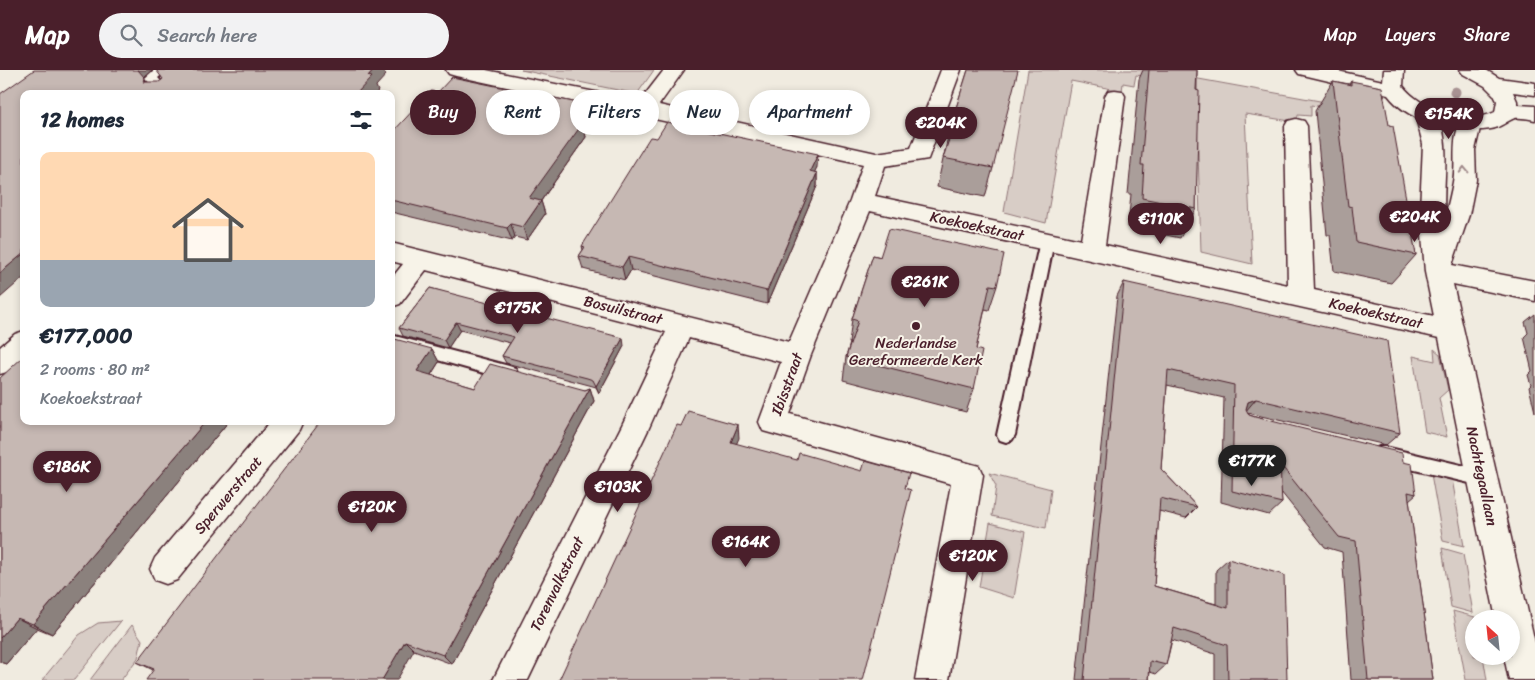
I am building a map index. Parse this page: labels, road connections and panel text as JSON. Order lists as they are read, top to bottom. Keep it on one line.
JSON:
{"streets":{"street":["Koekoekstraat","Bosuilstraat","Ibisstraat","Nachtegaallaan","Sperwerstraat","Torenvalkstraat"]},"crossings":[["Koekoekstraat","Ibisstraat"],["Koekoekstraat","Nachtegaallaan"],["Bosuilstraat","Ibisstraat"],["Bosuilstraat","Torenvalkstraat"]],"places":["Nederlandse Gereformeerde Kerk"],"north":"top left","page":{"header":"Map","search":"Search here","nav":["Map","Layers","Share"],"chip":["Buy","Rent","Filters","New","Apartment"],"heading":"12 homes","price":["€154K","€204K","€204K","€110K","€261K","€175K","€177K","€186K","€103K","€120K","€164K","€120K"],"list":[{"name":"€177,000","note":"2 rooms · 80 m² · Koekoekstraat"}]}}
